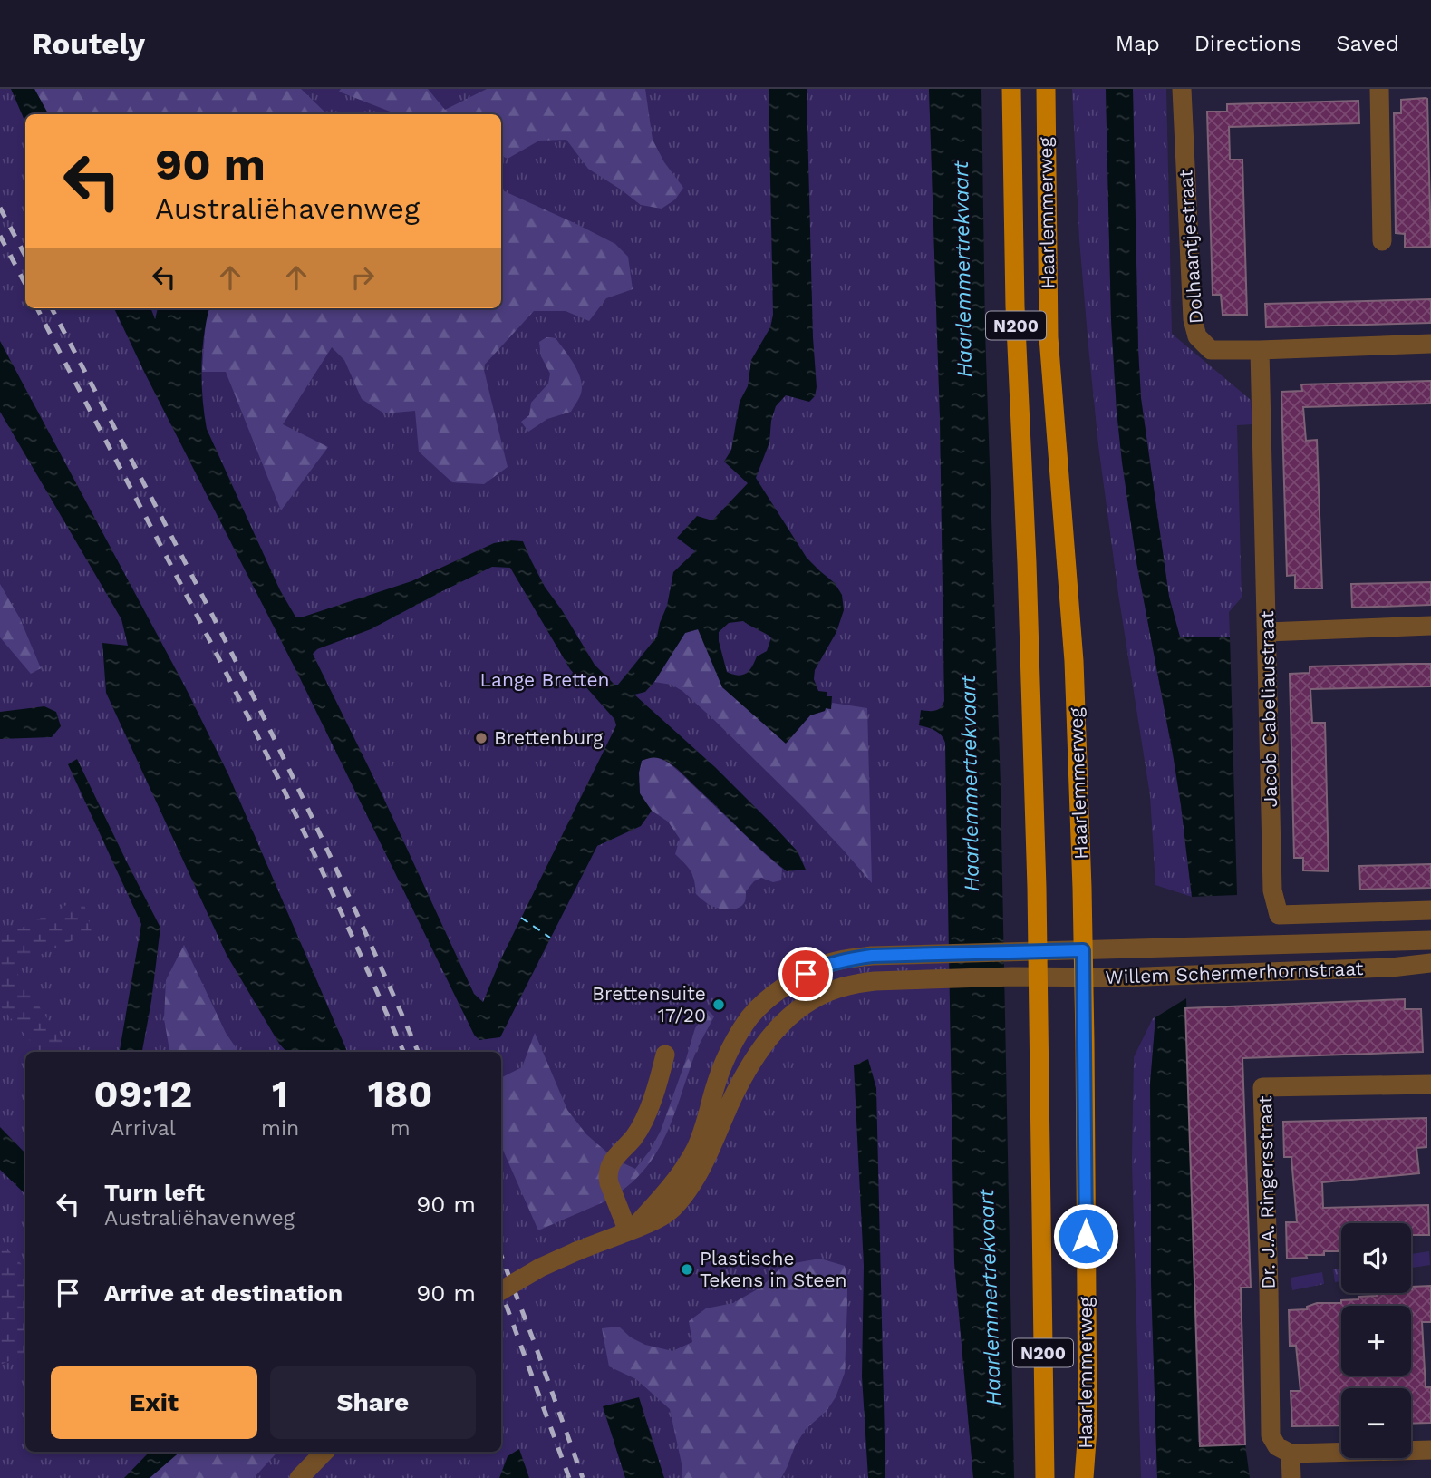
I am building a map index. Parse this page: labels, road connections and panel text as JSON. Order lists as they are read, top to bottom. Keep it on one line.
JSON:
{"streets":{"main road":["Haarlemmerweg","N200"],"street":["Dolhaantjestraat","Jacob Cabeliaustraat","Willem Schermerhornstraat","Dr. J.A. Ringersstraat"]},"crossings":[["Haarlemmerweg","Willem Schermerhornstraat"],["Dolhaantjestraat","Jacob Cabeliaustraat"]],"water":["Haarlemmertrekvaart"],"parks":["Lange Bretten"],"places":["Brettenburg","Brettensuite 17/20","Plastische Tekens in Steen"],"page":{"header":"Routely","nav":["Map","Directions","Saved"],"turn":["90 m","Australiëhavenweg"],"eta":["09:12","Arrival","1","min","180","m"],"list":[{"name":"Turn left","note":"Australiëhavenweg","value":"90 m"},{"name":"Arrive at destination","value":"90 m"}],"map_buttons":["+","−"],"buttons":["Exit","Share"]}}
